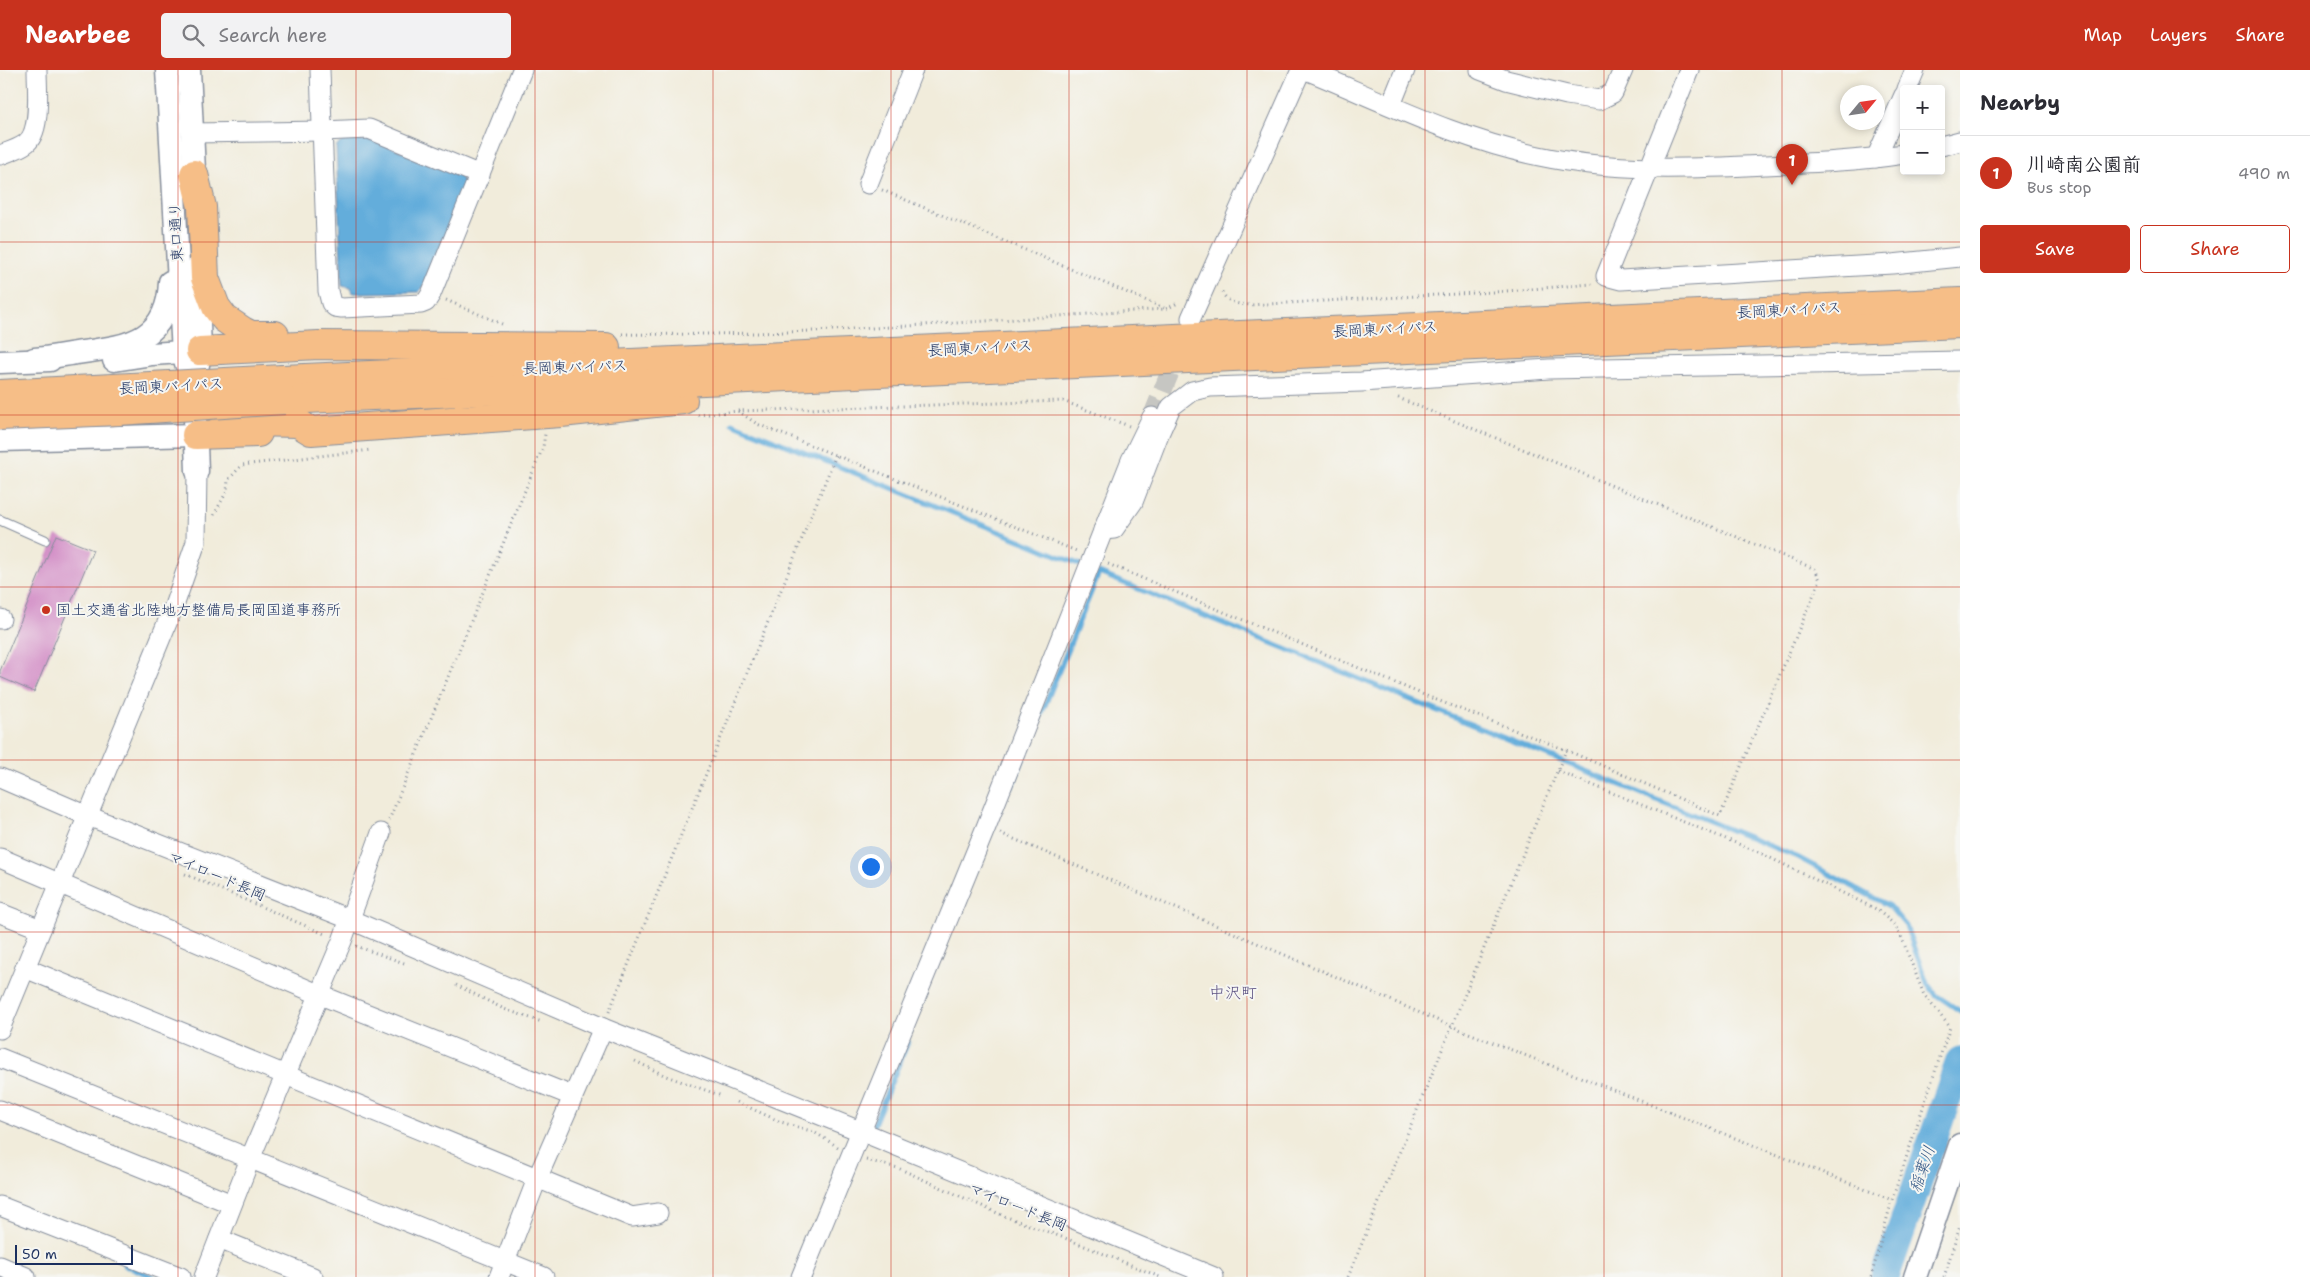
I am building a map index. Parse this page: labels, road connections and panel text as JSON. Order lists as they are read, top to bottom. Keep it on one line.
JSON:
{"streets":{"highway":["長岡東バイパス"],"street":["東口通り"],"path":["マイロード長岡"]},"districts":["中沢町"],"water":["稲葉川"],"places":["国土交通省北陸地方整備局長岡国道事務所"],"scale_bar":"50 m","north":"top right","page":{"header":"Nearbee","search":"Search here","nav":["Map","Layers","Share"],"heading":"Nearby","map_buttons":["+","−"],"list":[{"mark":"1","name":"川崎南公園前","note":"Bus stop","value":"490 m"}],"pins":"1","buttons":["Save","Share"],"scale":"50 m"}}
